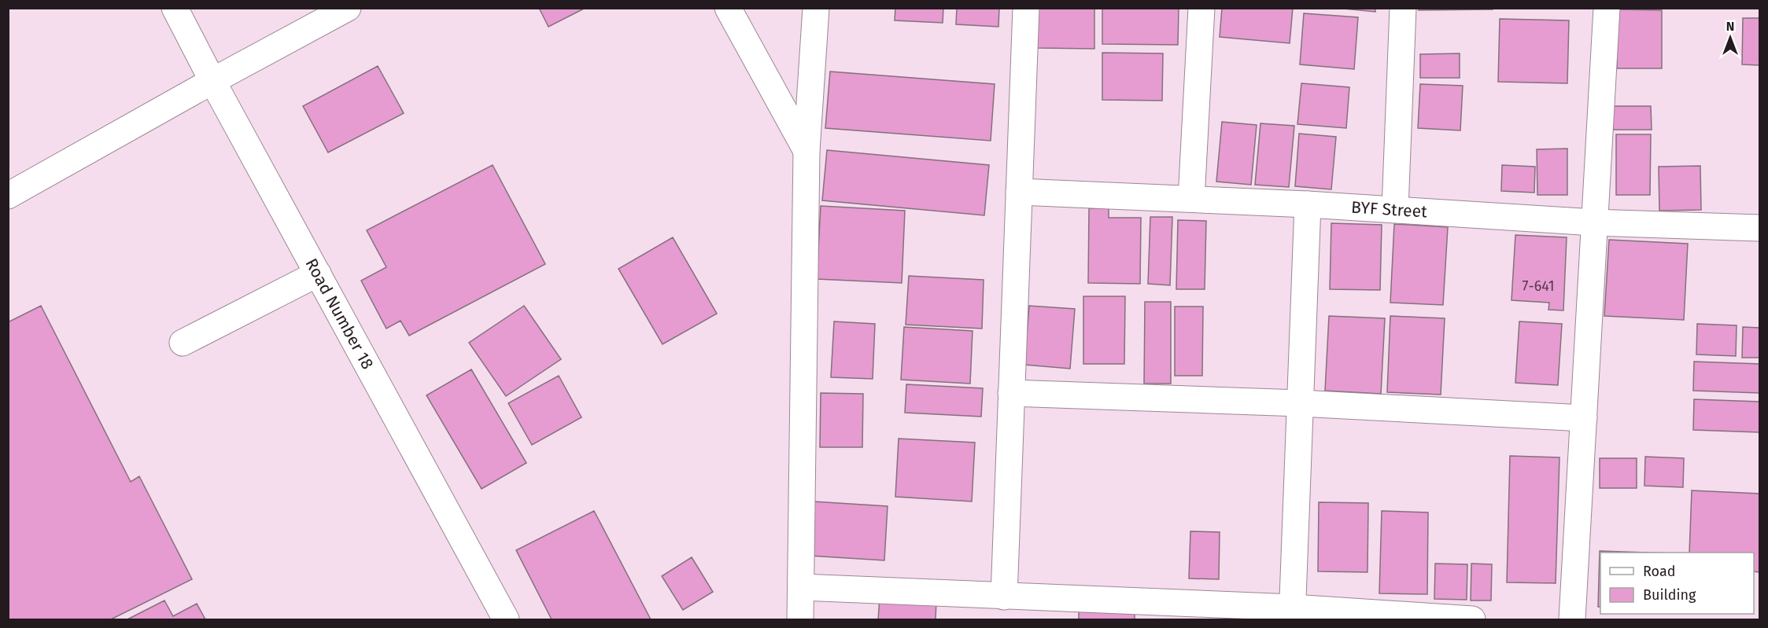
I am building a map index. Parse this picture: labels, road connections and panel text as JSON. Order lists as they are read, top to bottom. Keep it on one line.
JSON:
{"streets":{"street":["BYF Street","Road Number 18"]},"house_numbers":["7-641"],"legend":["Road","Building"],"north":"top"}
